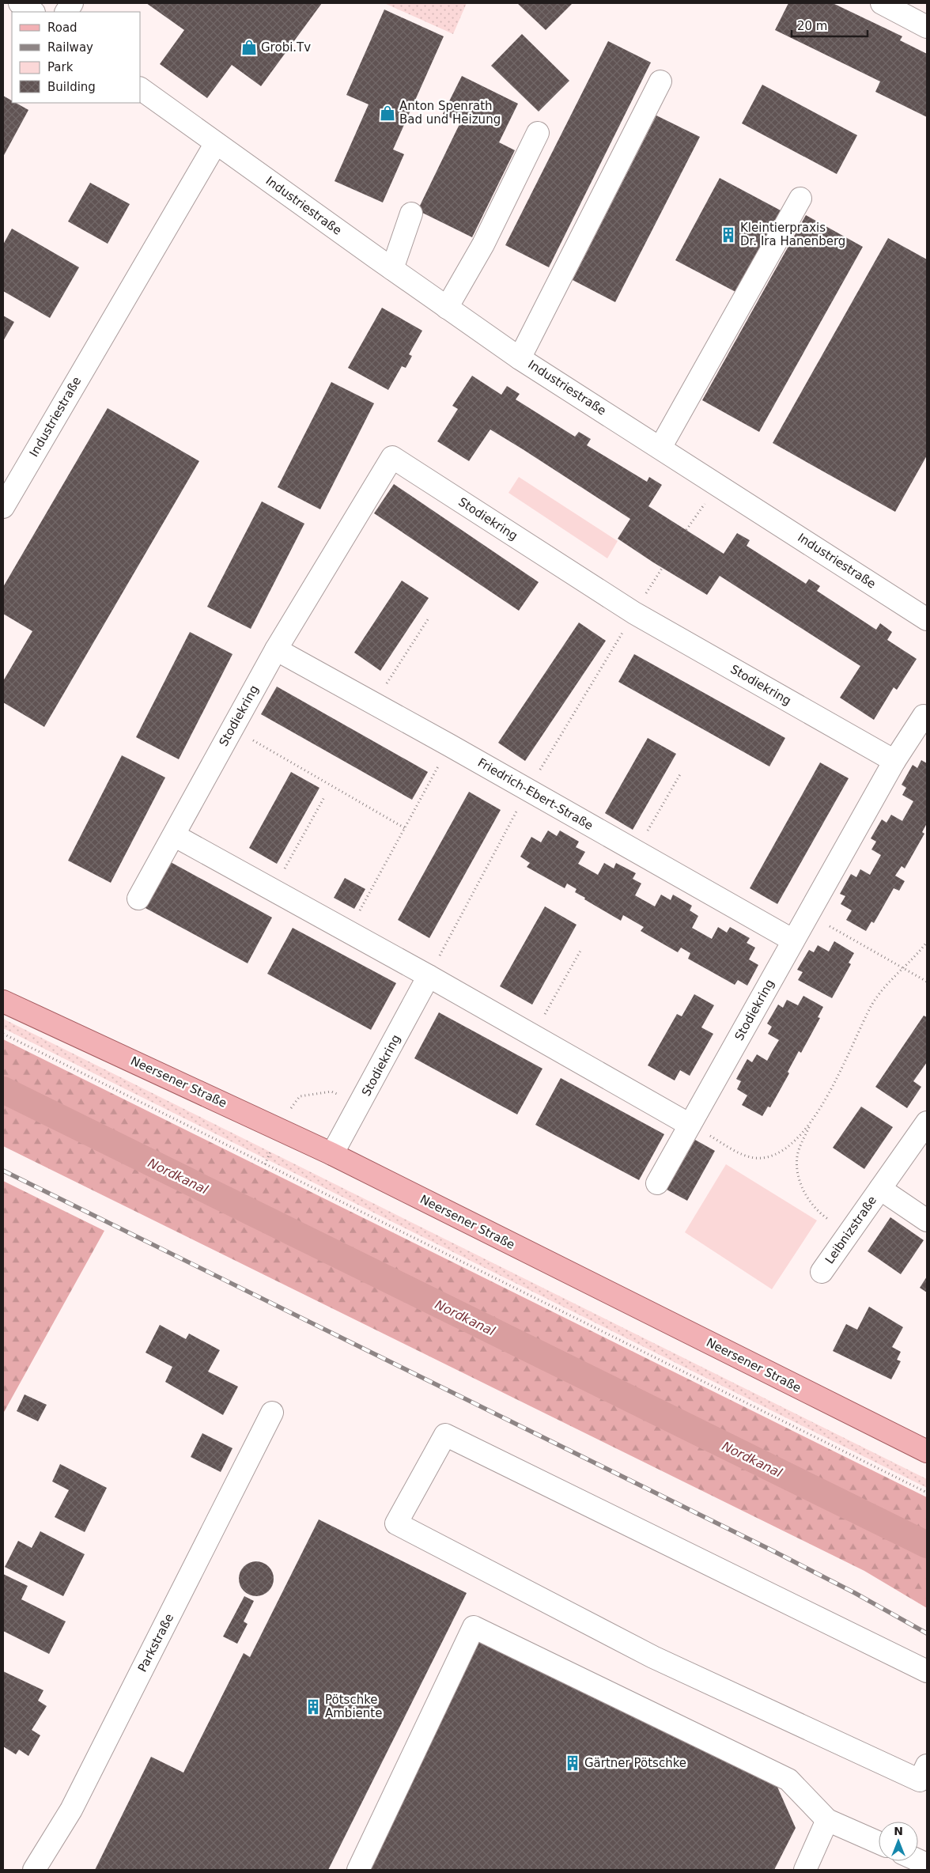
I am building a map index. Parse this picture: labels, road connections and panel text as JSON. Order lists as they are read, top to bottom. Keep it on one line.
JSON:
{"streets":{"main road":["Neersener Straße"],"street":["Industriestraße","Stodiekring","Friedrich-Ebert-Straße","Leibnizstraße","Parkstraße"]},"crossings":[["Stodiekring","Friedrich-Ebert-Straße"],["Stodiekring","Neersener Straße"]],"water":["Nordkanal"],"places":{"shop":["Grobi.Tv","Anton Spenrath Bad und Heizung"],"building":["Kleintierpraxis Dr. Ira Hanenberg","Pötschke Ambiente","Gärtner Pötschke"]},"legend":["Road","Railway","Park","Building"],"scale_bar":"20 m","north":"top"}
